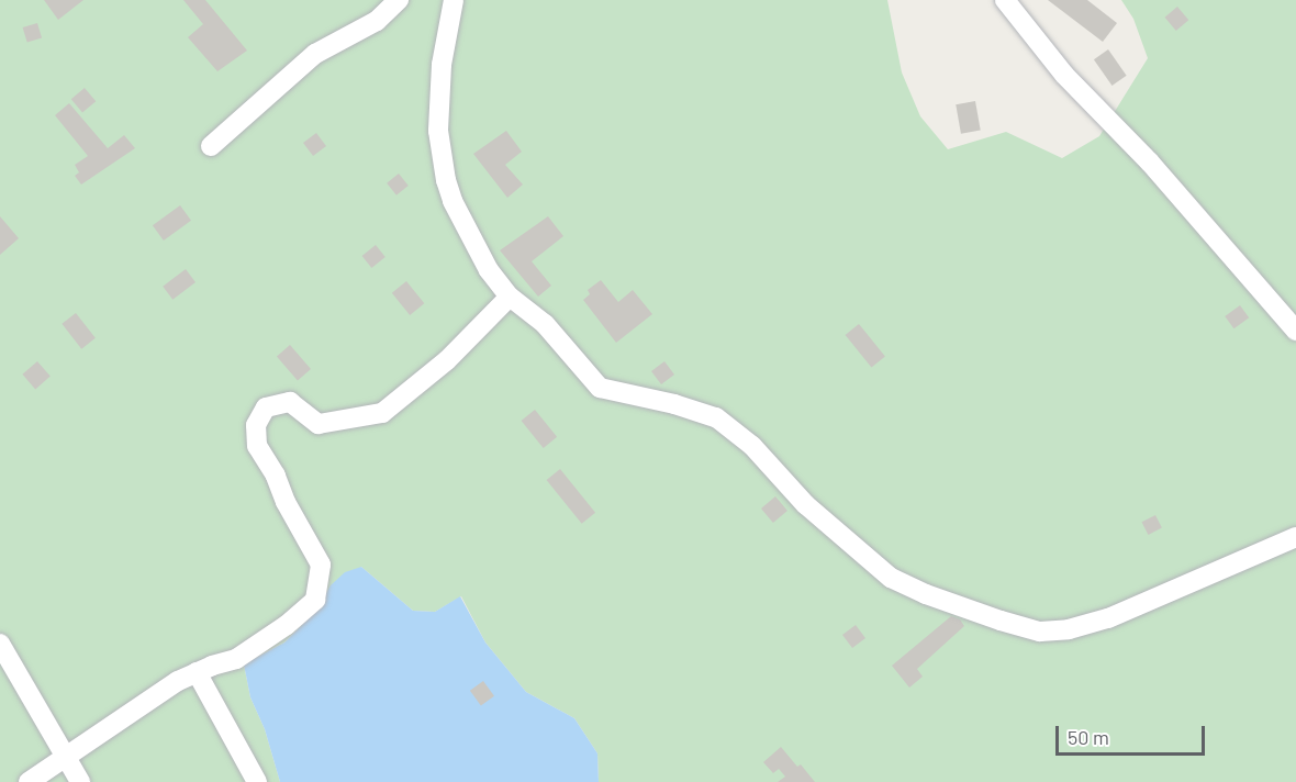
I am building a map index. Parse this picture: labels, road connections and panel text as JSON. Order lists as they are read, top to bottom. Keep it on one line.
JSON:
{"scale_bar":"50 m"}
